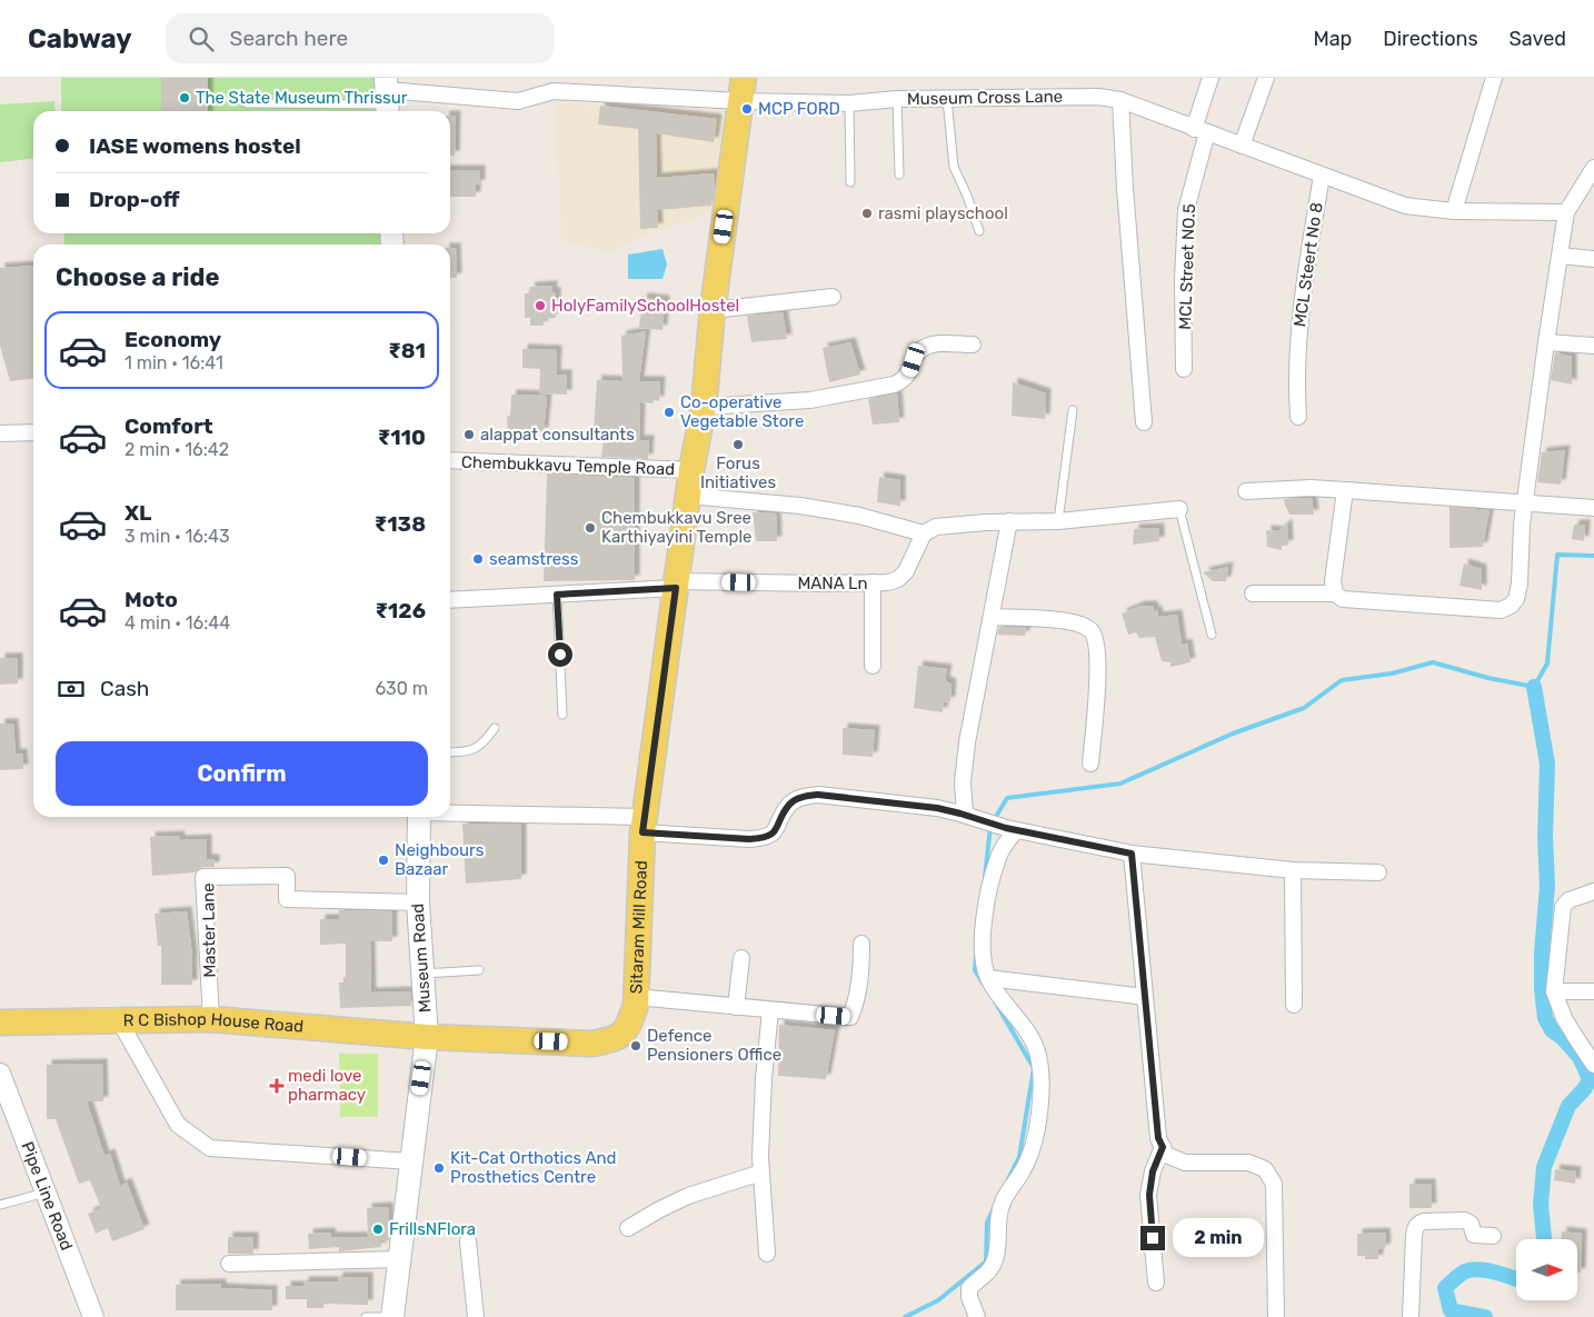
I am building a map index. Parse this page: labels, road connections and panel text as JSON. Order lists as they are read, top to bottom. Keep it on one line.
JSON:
{"streets":{"main road":["Sitaram Mill Road","Museum Road","R C Bishop House Road"],"street":["Museum Cross Lane","MCL Steert No 8","MCL Street NO.5","Chembukkavu Temple Road","MANA Ln","Master Lane","Pipe Line Road"]},"crossings":[["Museum Cross Lane","MCL Steert No 8"],["Museum Cross Lane","MCL Street NO.5"],["Museum Cross Lane","Sitaram Mill Road"],["Chembukkavu Temple Road","Sitaram Mill Road"],["MANA Ln","Sitaram Mill Road"],["Sitaram Mill Road","Museum Road"],["Sitaram Mill Road","R C Bishop House Road"],["Master Lane","Museum Road"],["Master Lane","R C Bishop House Road"],["Museum Road","R C Bishop House Road"]],"places":{"other":["The State Museum Thrissur","MCP FORD","rasmi playschool","HolyFamilySchoolHostel","Co-operative Vegetable Store","alappat consultants","Forus Initiatives","Chembukkavu Sree Karthiyayini Temple","seamstress","Neighbours Bazaar","Defence Pensioners Office","Kit-Cat Orthotics And Prosthetics Centre","FrillsNFlora"],"health":["medi love pharmacy"]},"north":"right","page":{"header":"Cabway","search":"Search here","nav":["Map","Directions","Saved"],"banner":["IASE womens hostel","Drop-off"],"heading":"Choose a ride","list":[{"name":"Economy","note":"1 min · 16:41","value":"₹81"},{"name":"Comfort","note":"2 min · 16:42","value":"₹110"},{"name":"XL","note":"3 min · 16:43","value":"₹138"},{"name":"Moto","note":"4 min · 16:44","value":"₹126"}],"pay":["Cash","630 m"],"buttons":"Confirm","bubble":"2 min"}}
